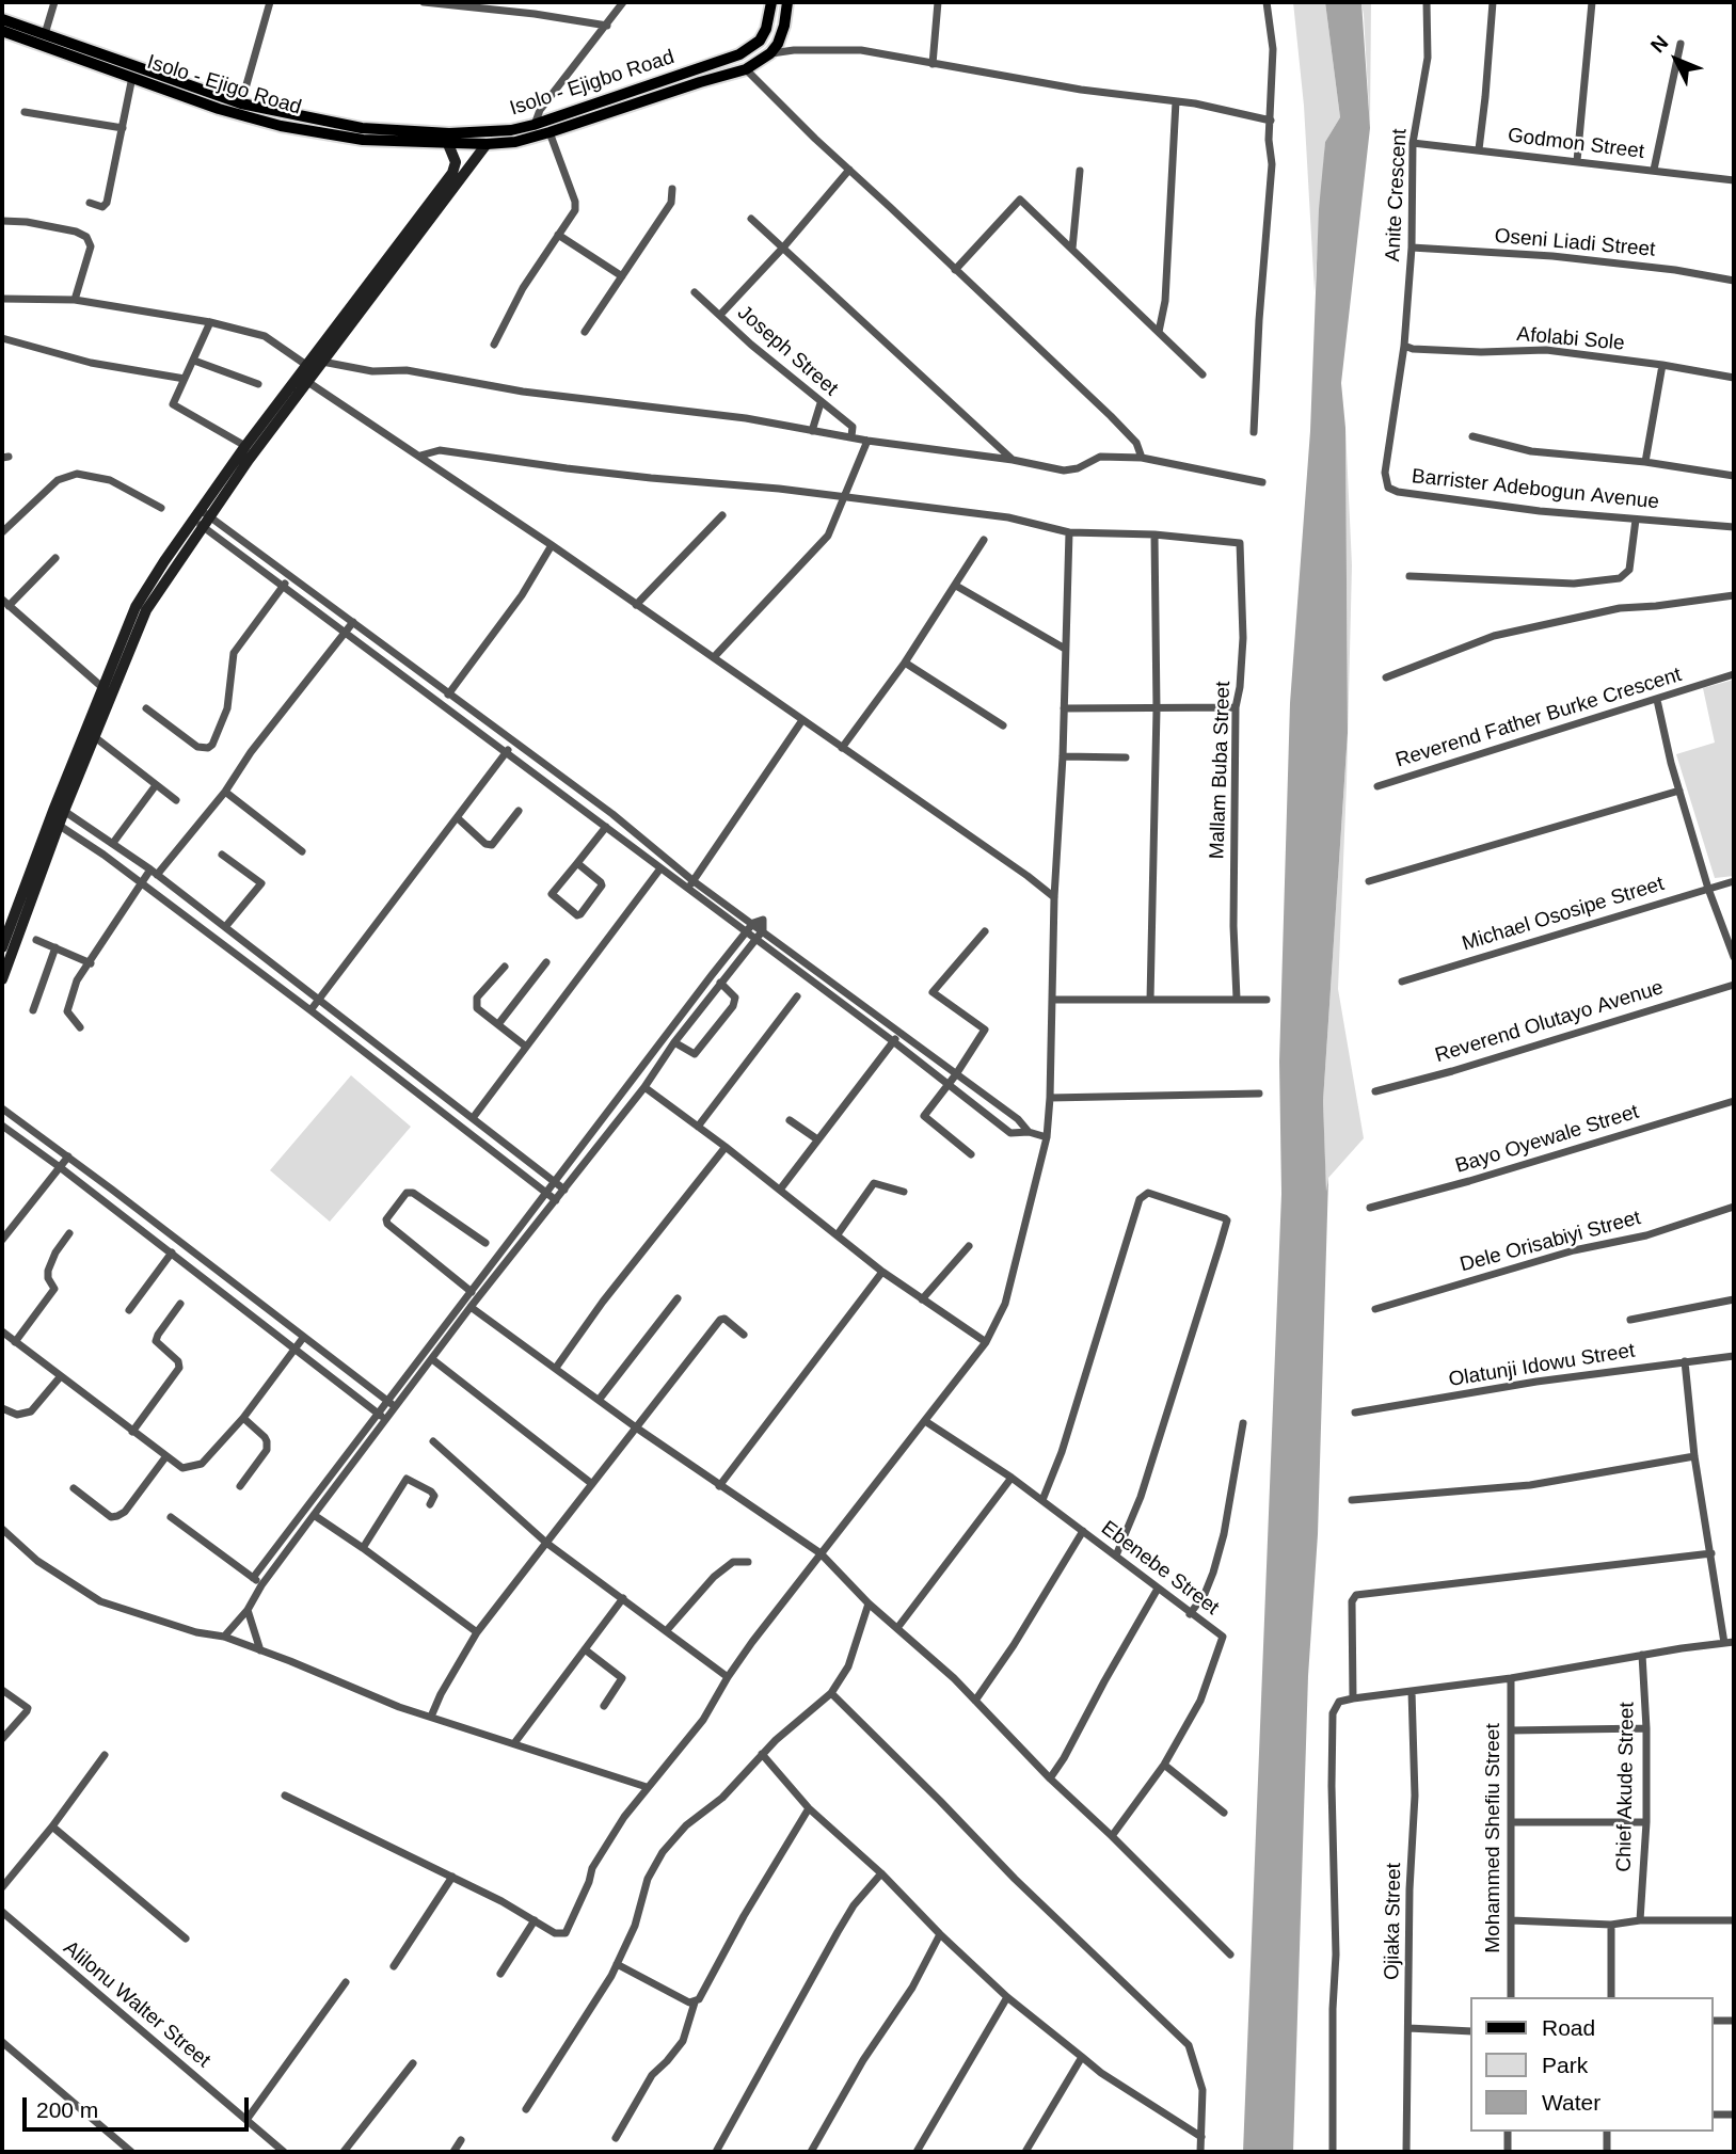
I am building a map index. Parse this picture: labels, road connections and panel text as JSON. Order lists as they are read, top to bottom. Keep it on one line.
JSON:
{"streets":{"main road":["Isolo - Ejigbo Road","Isolo - Ejigo Road"],"street":["Godmon Street","Anite Crescent","Oseni Liadi Street","Afolabi Sole","Joseph Street","Barrister Adebogun Avenue","Reverend Father Burke Crescent","Mallam Buba Street","Michael Ososipe Street","Reverend Olutayo Avenue","Bayo Oyewale Street","Dele Orisabiyi Street","Olatunji Idowu Street","Ebenebe Street","Chief Akude Street","Mohammed Shefiu Street","Ojiaka Street","Alilonu Walter Street"]},"crossings":[["Isolo - Ejigbo Road","Isolo - Ejigo Road"],["Godmon Street","Anite Crescent"],["Anite Crescent","Oseni Liadi Street"],["Anite Crescent","Afolabi Sole"],["Anite Crescent","Barrister Adebogun Avenue"],["Afolabi Sole","Barrister Adebogun Avenue"]],"legend":["Road","Park","Water"],"scale_bar":"200 m","north":"top left"}
